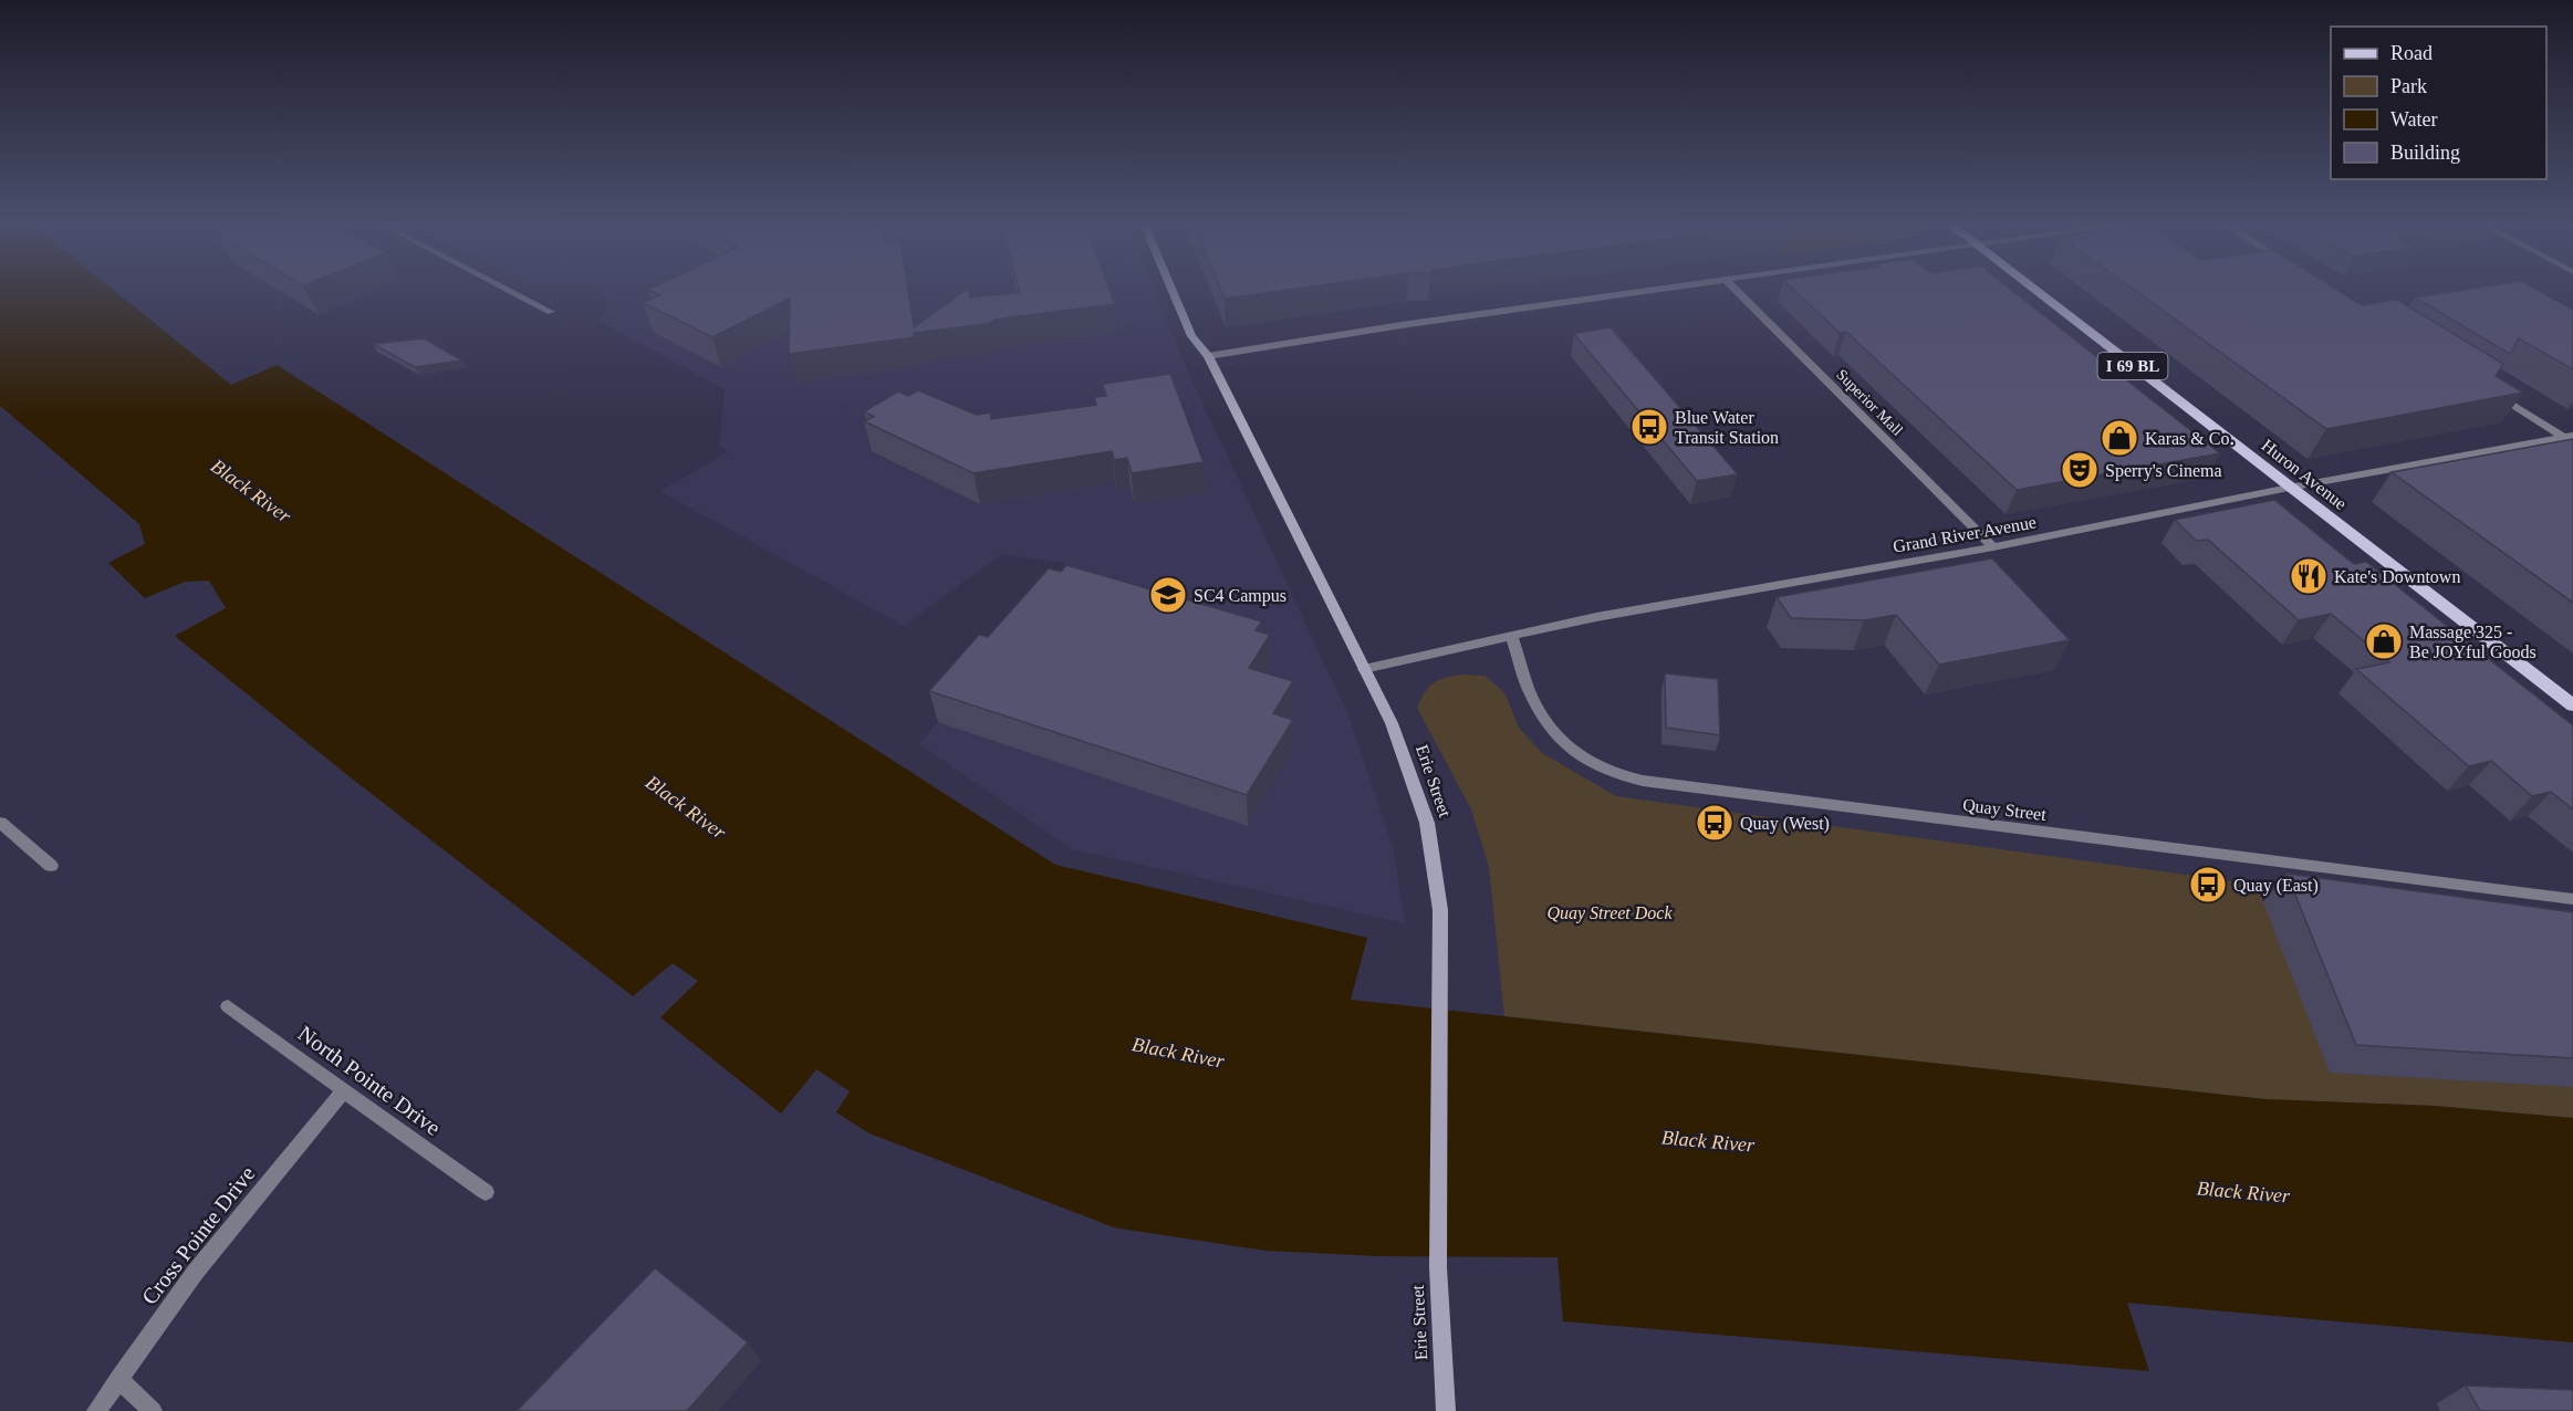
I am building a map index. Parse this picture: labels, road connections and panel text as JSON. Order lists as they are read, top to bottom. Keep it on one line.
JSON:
{"streets":{"main road":["I 69 BL","Huron Avenue"],"street":["Superior Mall","Grand River Avenue","Erie Street","Quay Street","North Pointe Drive","Cross Pointe Drive"]},"crossings":[["Superior Mall","Grand River Avenue"],["Huron Avenue","Grand River Avenue"],["Grand River Avenue","Erie Street"],["Grand River Avenue","Quay Street"],["North Pointe Drive","Cross Pointe Drive"]],"water":["Black River"],"parks":["Quay Street Dock"],"places":{"bus stop":["Blue Water Transit Station","Quay (West)","Quay (East)"],"shop":["Karas & Co.","Massage 325 - Be JOYful Goods"],"theatre":["Sperry's Cinema"],"restaurant":["Kate's Downtown"],"school or university":["SC4 Campus"]},"legend":["Road","Park","Water","Building"]}
